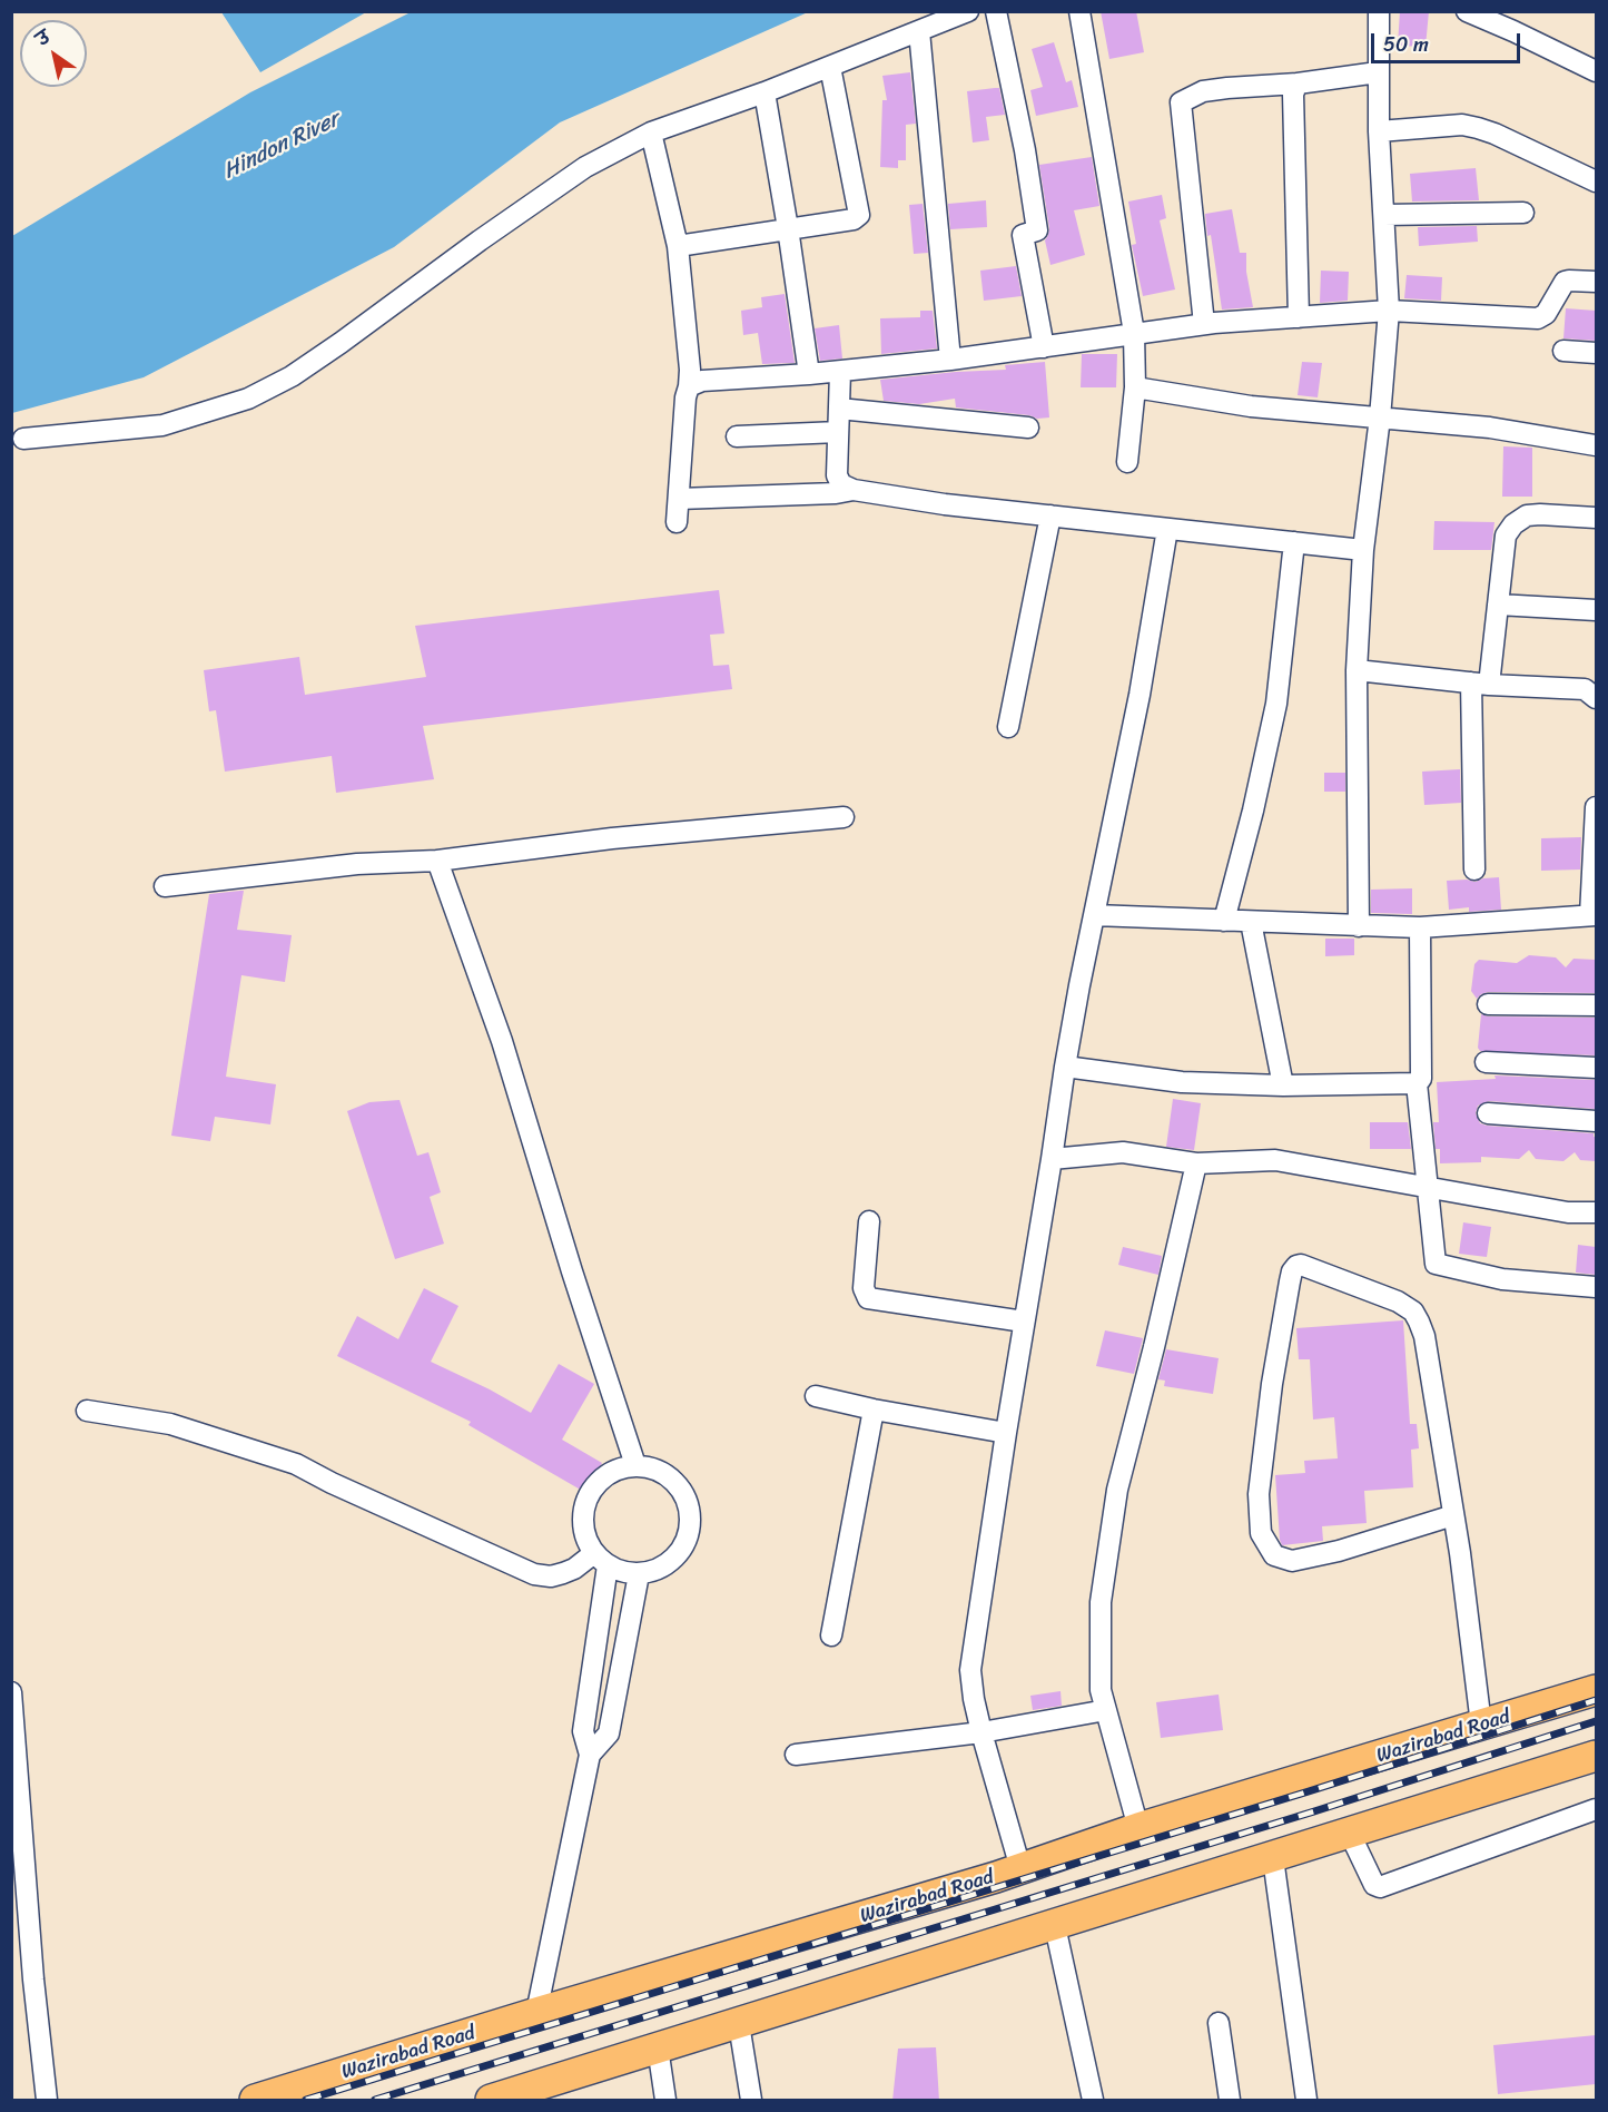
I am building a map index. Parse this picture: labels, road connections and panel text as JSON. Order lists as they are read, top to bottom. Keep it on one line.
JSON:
{"streets":{"highway":["Wazirabad Road"]},"water":["Hindon River"],"scale_bar":"50 m","north":"top left"}
